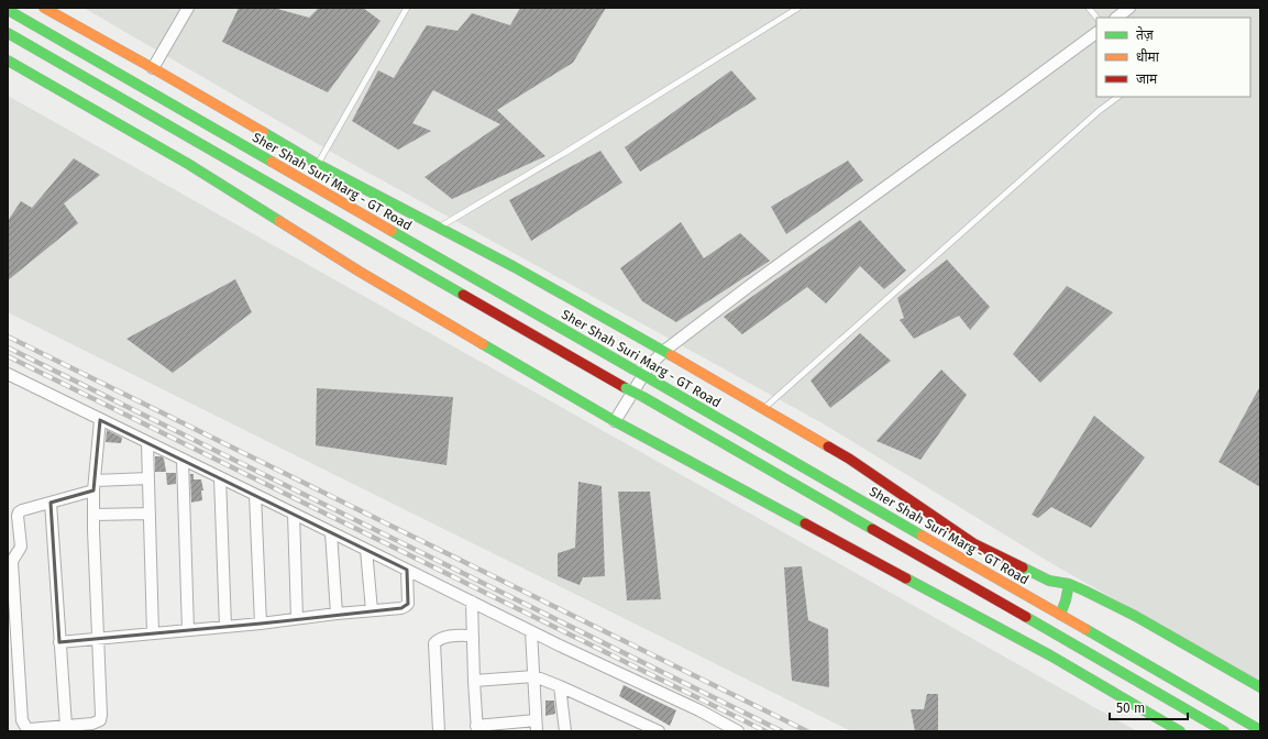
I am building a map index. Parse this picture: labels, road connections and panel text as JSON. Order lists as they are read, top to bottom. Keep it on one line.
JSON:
{"streets":{"main road":["Sher Shah Suri Marg - GT Road"]},"legend":["तेज़","धीमा","जाम"],"scale_bar":"50 m"}
